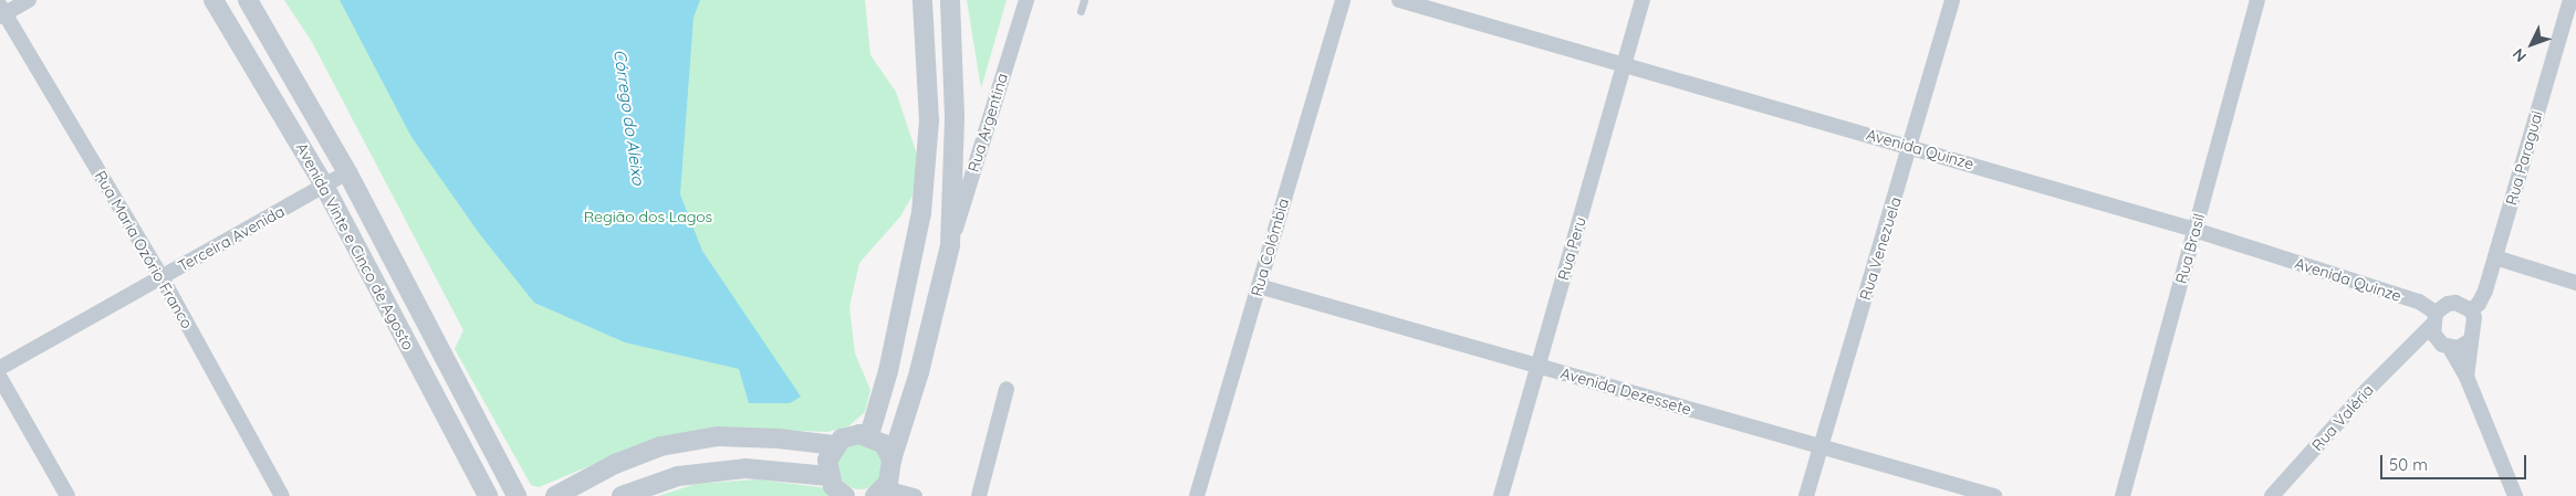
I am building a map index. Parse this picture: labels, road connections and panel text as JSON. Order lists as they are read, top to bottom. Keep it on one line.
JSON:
{"streets":{"street":["Rua Argentina","Avenida Quinze","Rua Paraguai","Terceira Avenida","Avenida Vinte e Cinco de Agosto","Rua Colômbia","Rua Peru","Rua Venezuela","Rua Brasil","Rua Maria Ozório Franco","Avenida Dezessete","Rua Valéria"]},"crossings":[["Avenida Quinze","Rua Paraguai"],["Avenida Quinze","Rua Peru"],["Avenida Quinze","Rua Venezuela"],["Avenida Quinze","Rua Brasil"],["Avenida Quinze","Rua Valéria"],["Rua Paraguai","Rua Valéria"],["Terceira Avenida","Avenida Vinte e Cinco de Agosto"],["Terceira Avenida","Rua Maria Ozório Franco"],["Rua Colômbia","Avenida Dezessete"],["Rua Peru","Avenida Dezessete"],["Rua Venezuela","Avenida Dezessete"]],"water":["Córrego do Aleixo"],"parks":["Região dos Lagos"],"scale_bar":"50 m","north":"bottom left"}
